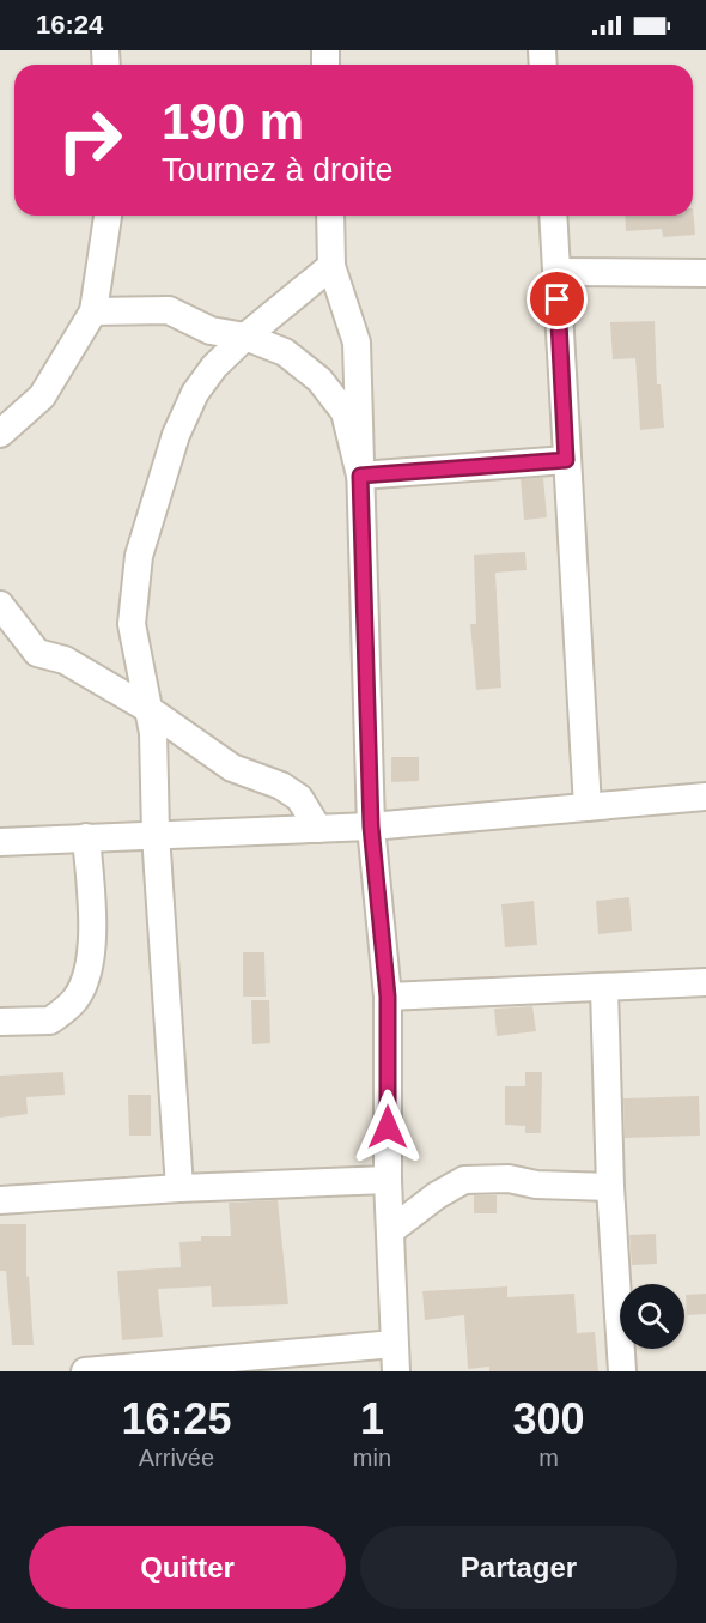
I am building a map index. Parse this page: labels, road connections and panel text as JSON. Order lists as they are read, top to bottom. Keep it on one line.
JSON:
{"page":{"status":"16:24","turn":["190 m","Tournez à droite"],"eta":["16:25","Arrivée","1","min","300","m"],"buttons":["Quitter","Partager"]}}
